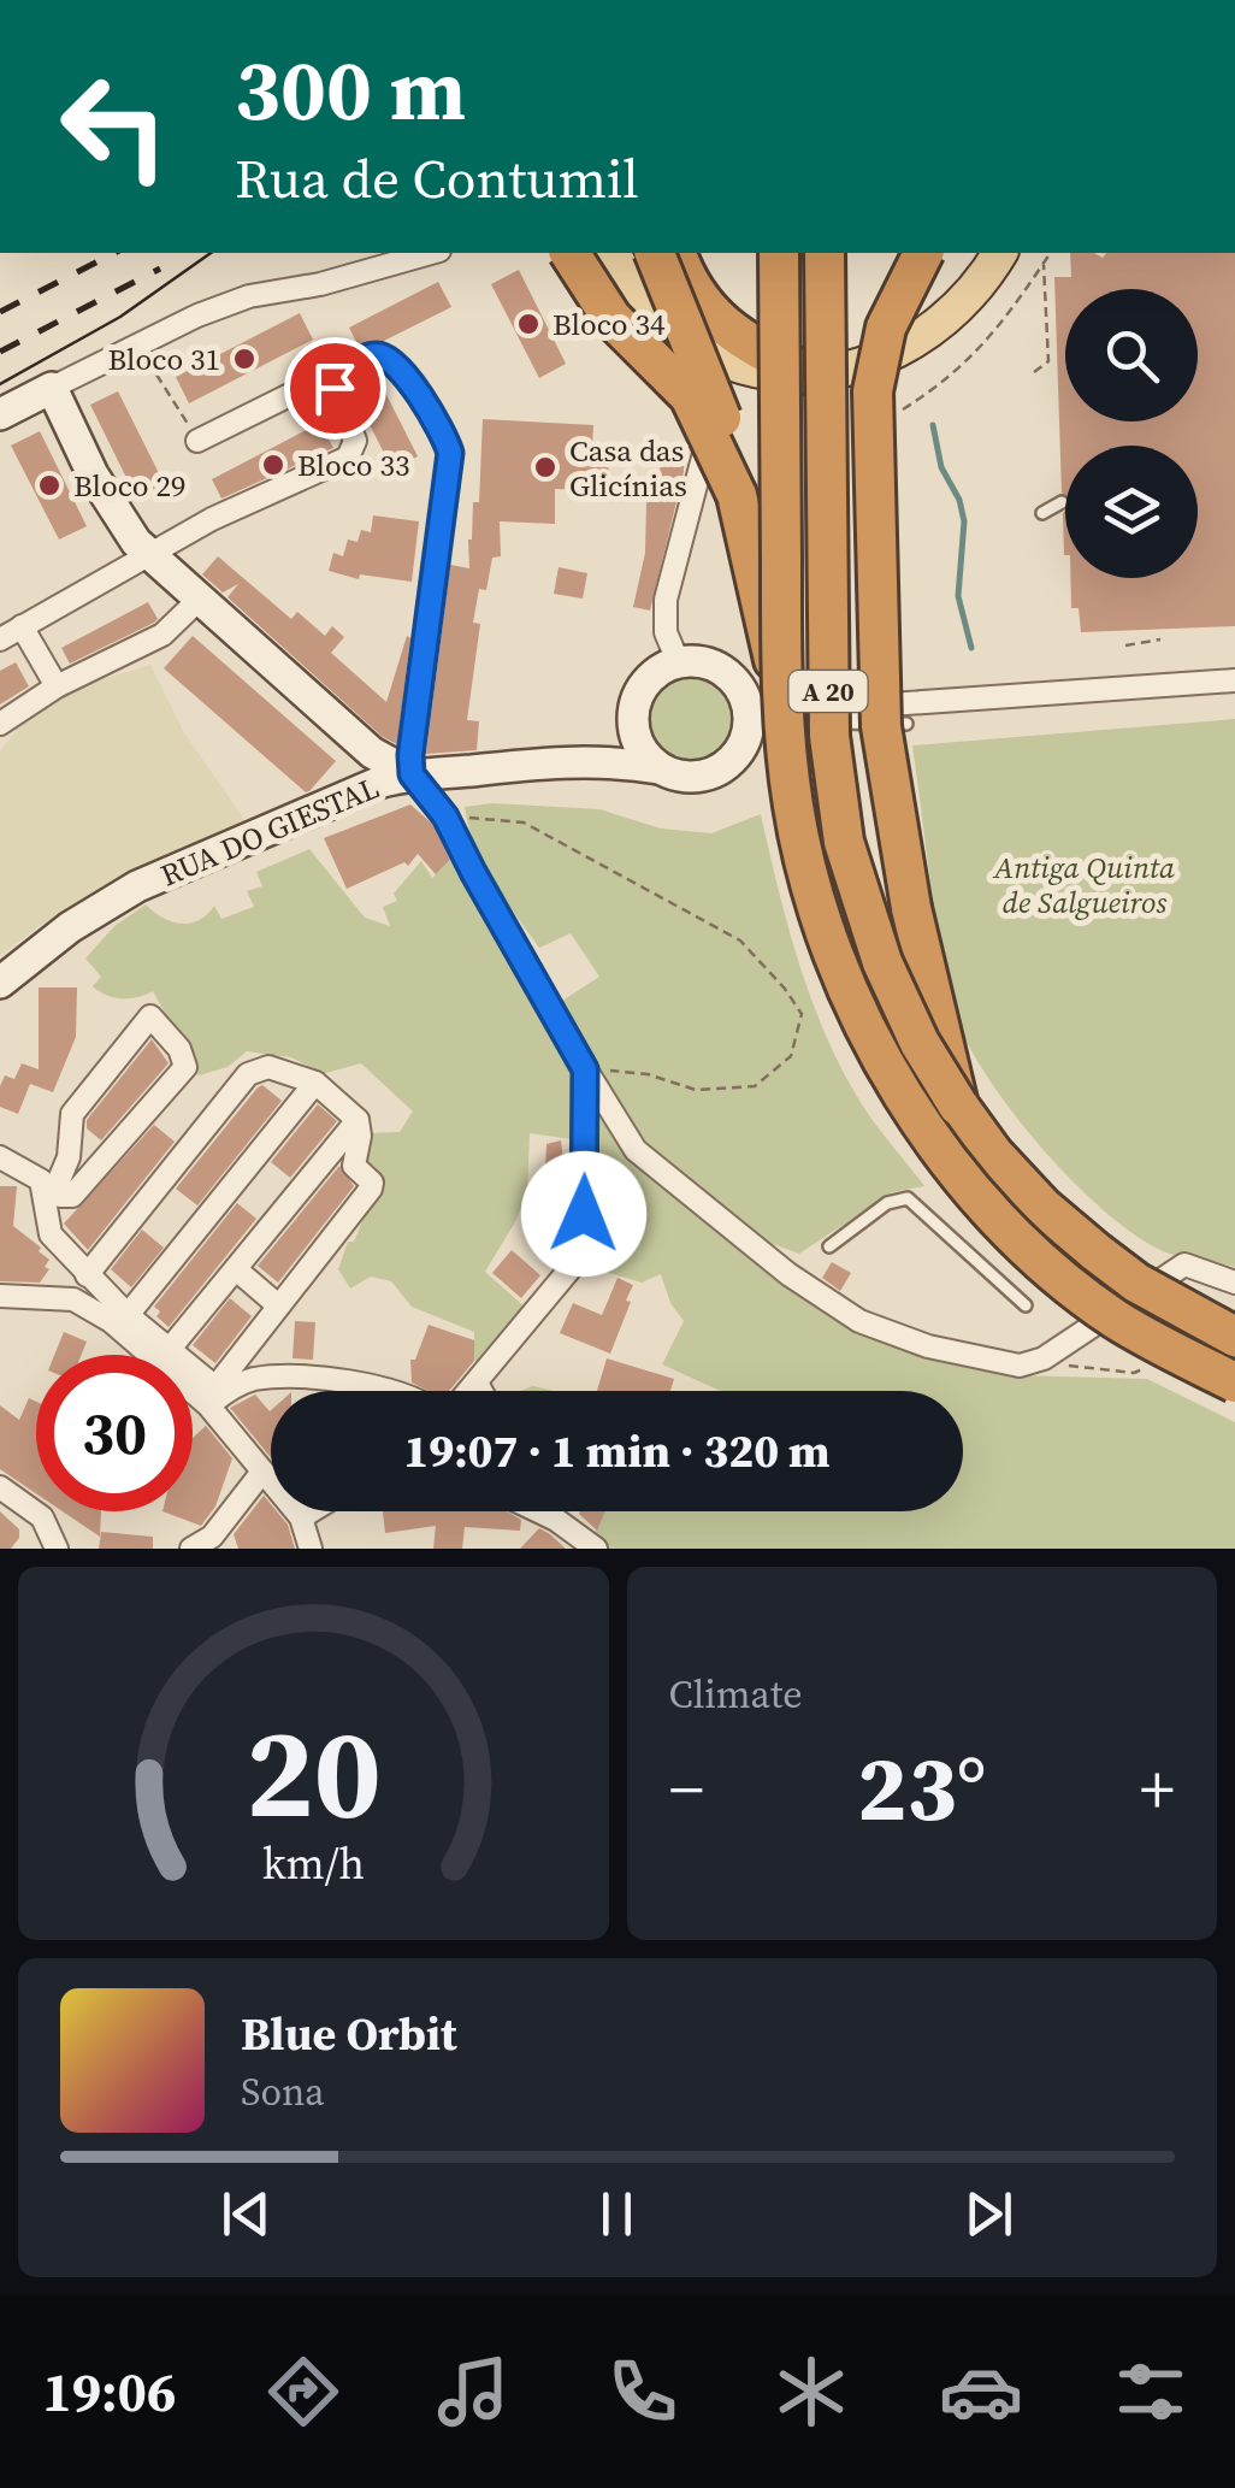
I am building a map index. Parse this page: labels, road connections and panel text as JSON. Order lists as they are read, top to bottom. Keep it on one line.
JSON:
{"streets":{"highway":["A 20"],"street":["RUA DO GIESTAL"]},"parks":["Antiga Quinta de Salgueiros"],"places":["Bloco 34","Bloco 31","Bloco 33","Casa das Glicínias","Bloco 29"],"page":{"turn":["300 m","Rua de Contumil"],"limit":"30","trip":"19:07 · 1 min · 320 m","tile":"Climate","heat":["−","23°","+"],"song":["Blue Orbit","Sona"],"tabs":"19:06","gauge":["20","km/h"]}}
